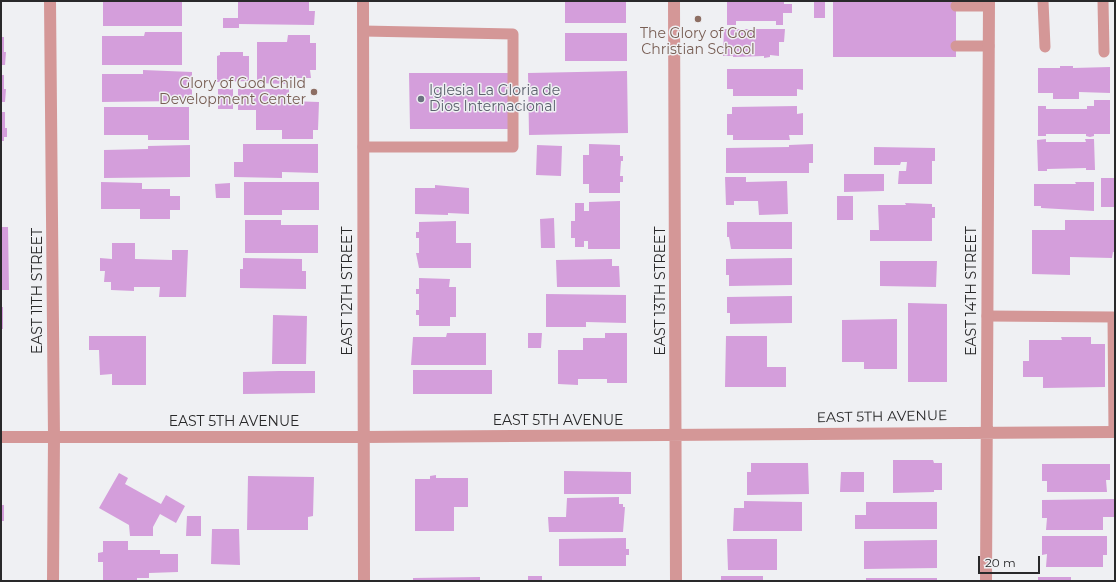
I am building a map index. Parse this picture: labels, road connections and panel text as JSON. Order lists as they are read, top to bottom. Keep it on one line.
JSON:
{"streets":{"street":["EAST 11TH STREET","EAST 12TH STREET","EAST 13TH STREET","EAST 14TH STREET","EAST 5TH AVENUE"]},"crossings":[["EAST 11TH STREET","EAST 5TH AVENUE"],["EAST 12TH STREET","EAST 5TH AVENUE"],["EAST 13TH STREET","EAST 5TH AVENUE"],["EAST 14TH STREET","EAST 5TH AVENUE"]],"places":["The Glory of God Christian School","Glory of God Child Development Center","Iglesia La Gloria de Dios Internacional"],"scale_bar":"20 m"}
